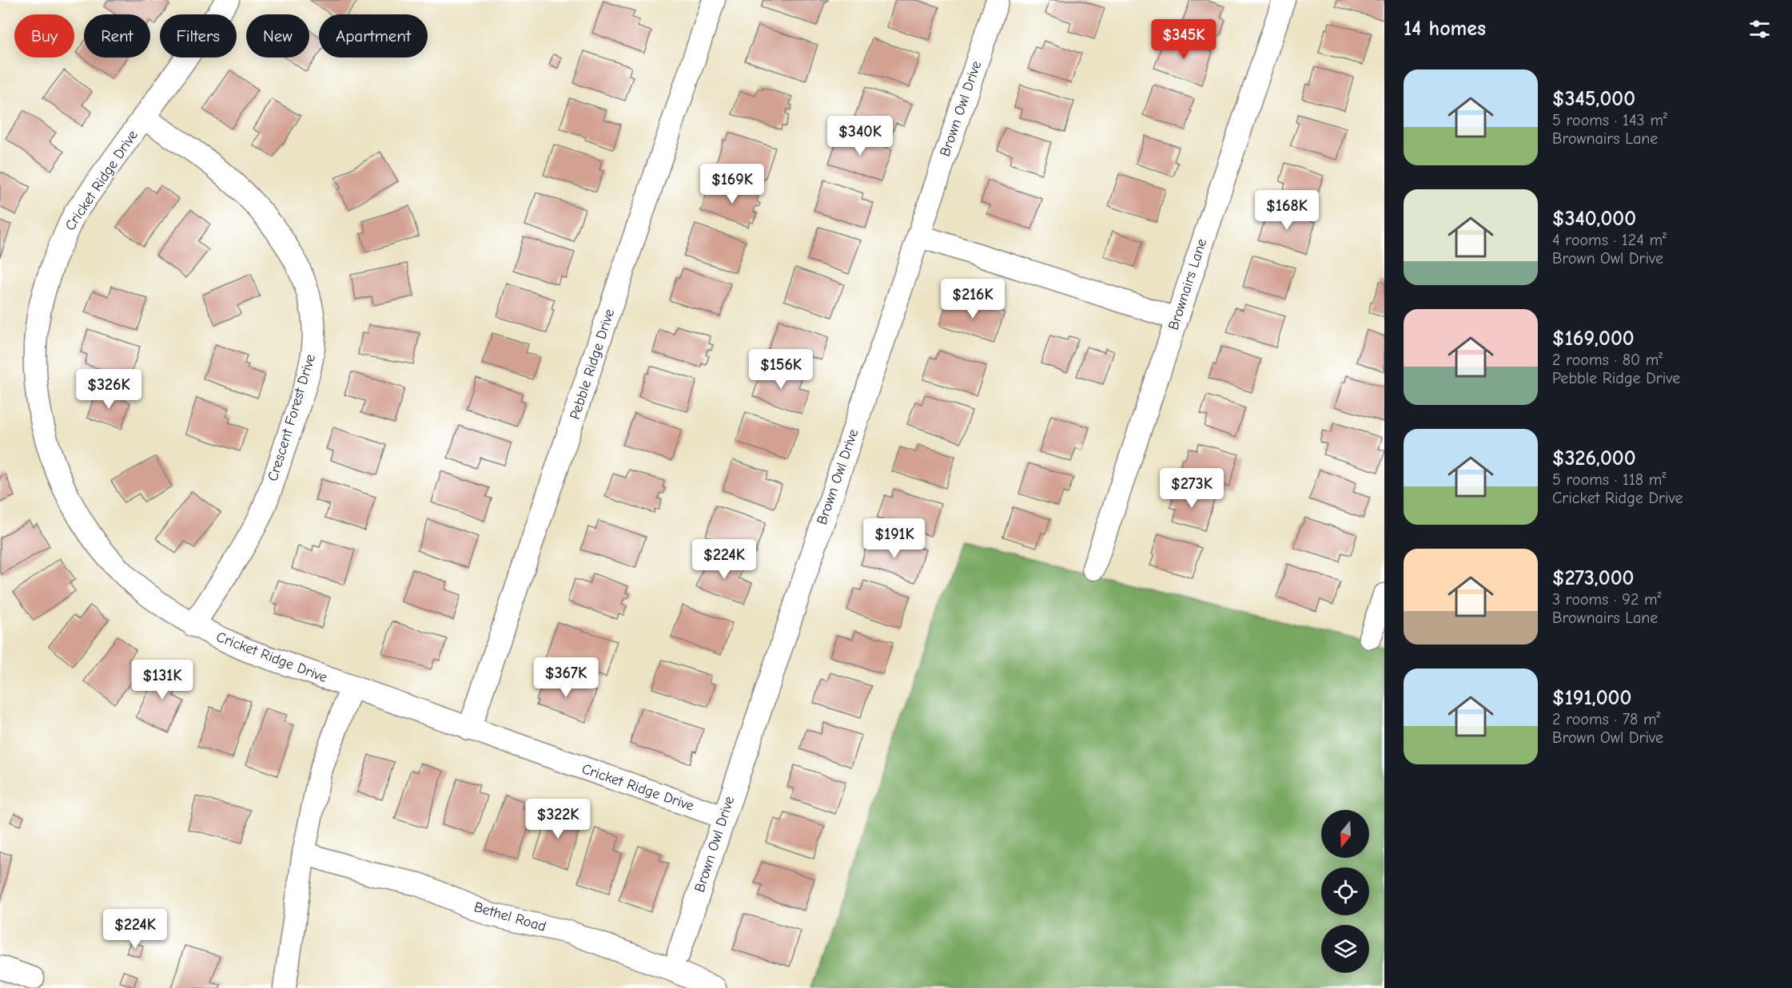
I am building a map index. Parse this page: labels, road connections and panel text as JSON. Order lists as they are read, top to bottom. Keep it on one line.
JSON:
{"streets":{"street":["Brown Owl Drive","Cricket Ridge Drive","Brownairs Lane","Pebble Ridge Drive","Crescent Forest Drive","Bethel Road"]},"crossings":[["Brown Owl Drive","Cricket Ridge Drive"],["Cricket Ridge Drive","Pebble Ridge Drive"],["Cricket Ridge Drive","Crescent Forest Drive"]],"north":"bottom","page":{"heading":"14 homes","chip":["Buy","Rent","Filters","New","Apartment"],"price":["$345K","$340K","$169K","$168K","$216K","$156K","$326K","$273K","$191K","$224K","$367K","$131K","$322K","$224K"],"list":[{"name":"$345,000","note":"5 rooms · 143 m² · Brownairs Lane"},{"name":"$340,000","note":"4 rooms · 124 m² · Brown Owl Drive"},{"name":"$169,000","note":"2 rooms · 80 m² · Pebble Ridge Drive"},{"name":"$326,000","note":"5 rooms · 118 m² · Cricket Ridge Drive"},{"name":"$273,000","note":"3 rooms · 92 m² · Brownairs Lane"},{"name":"$191,000","note":"2 rooms · 78 m² · Brown Owl Drive"}]}}
